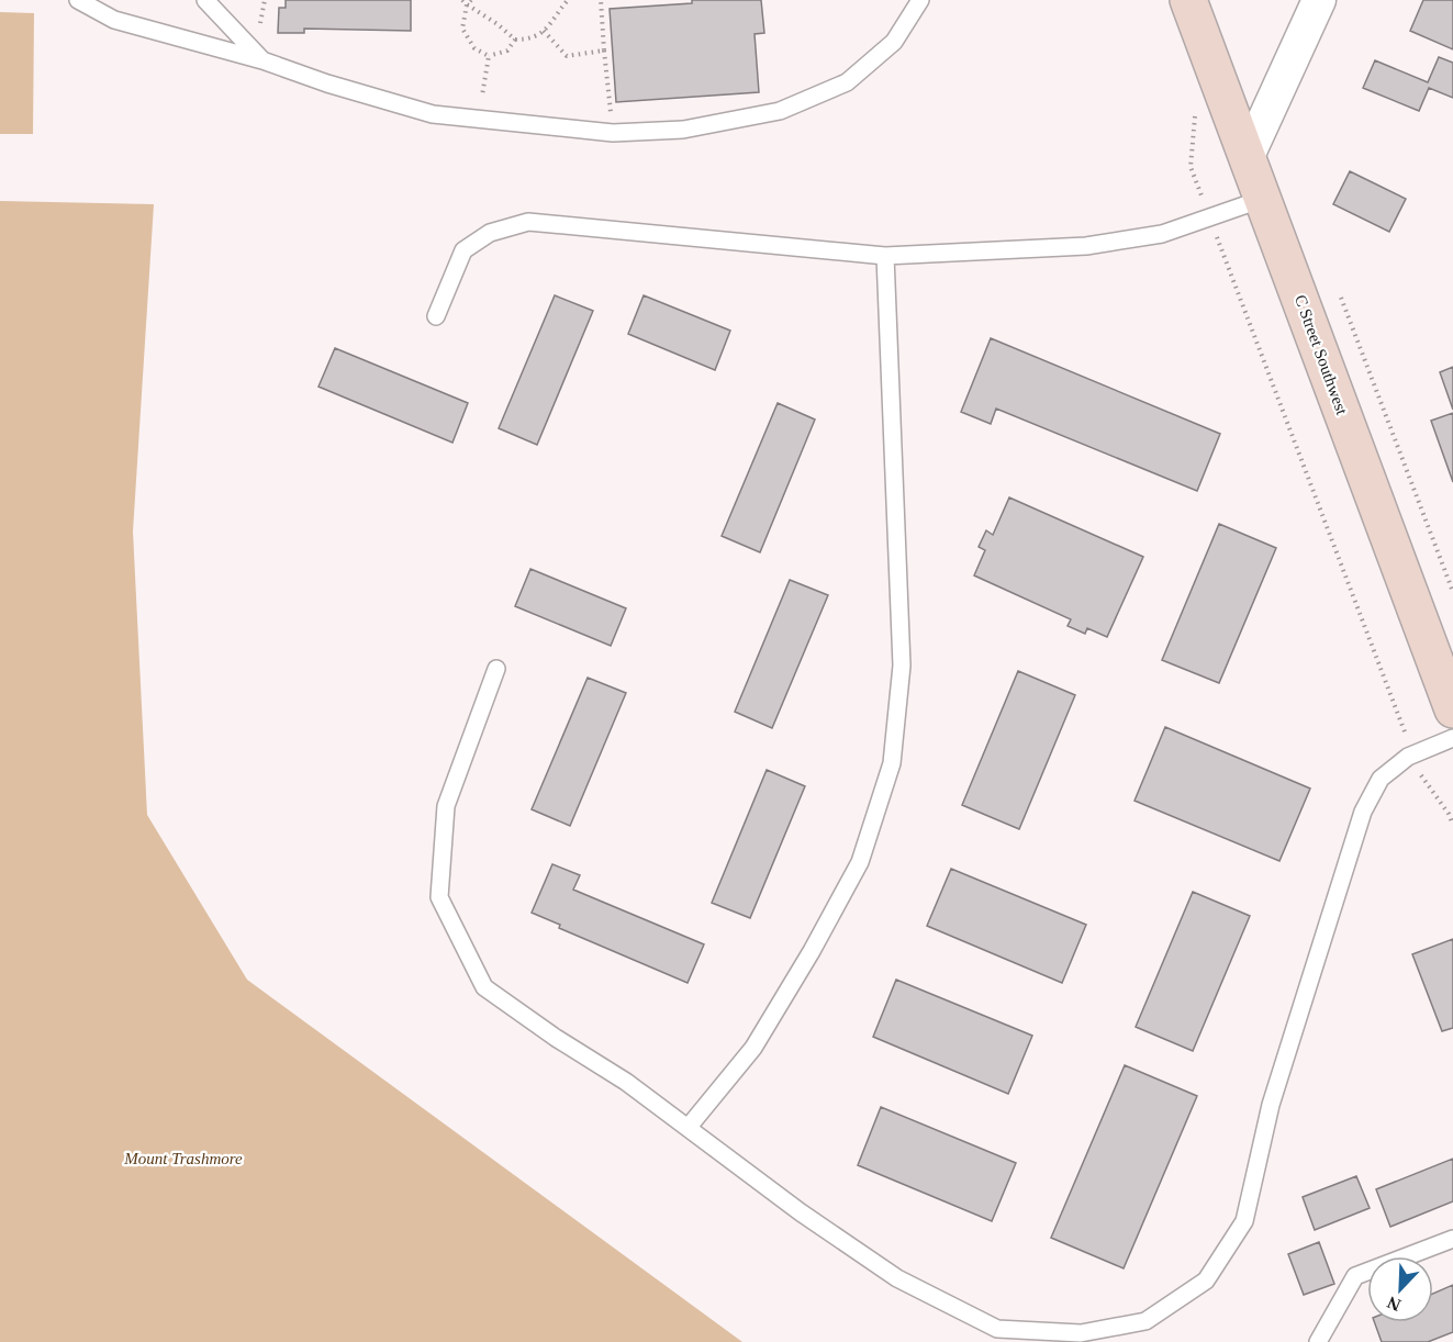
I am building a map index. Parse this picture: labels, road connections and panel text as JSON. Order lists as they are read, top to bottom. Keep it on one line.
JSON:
{"streets":{"main road":["C Street Southwest"]},"parks":["Mount Trashmore"],"north":"bottom left"}
